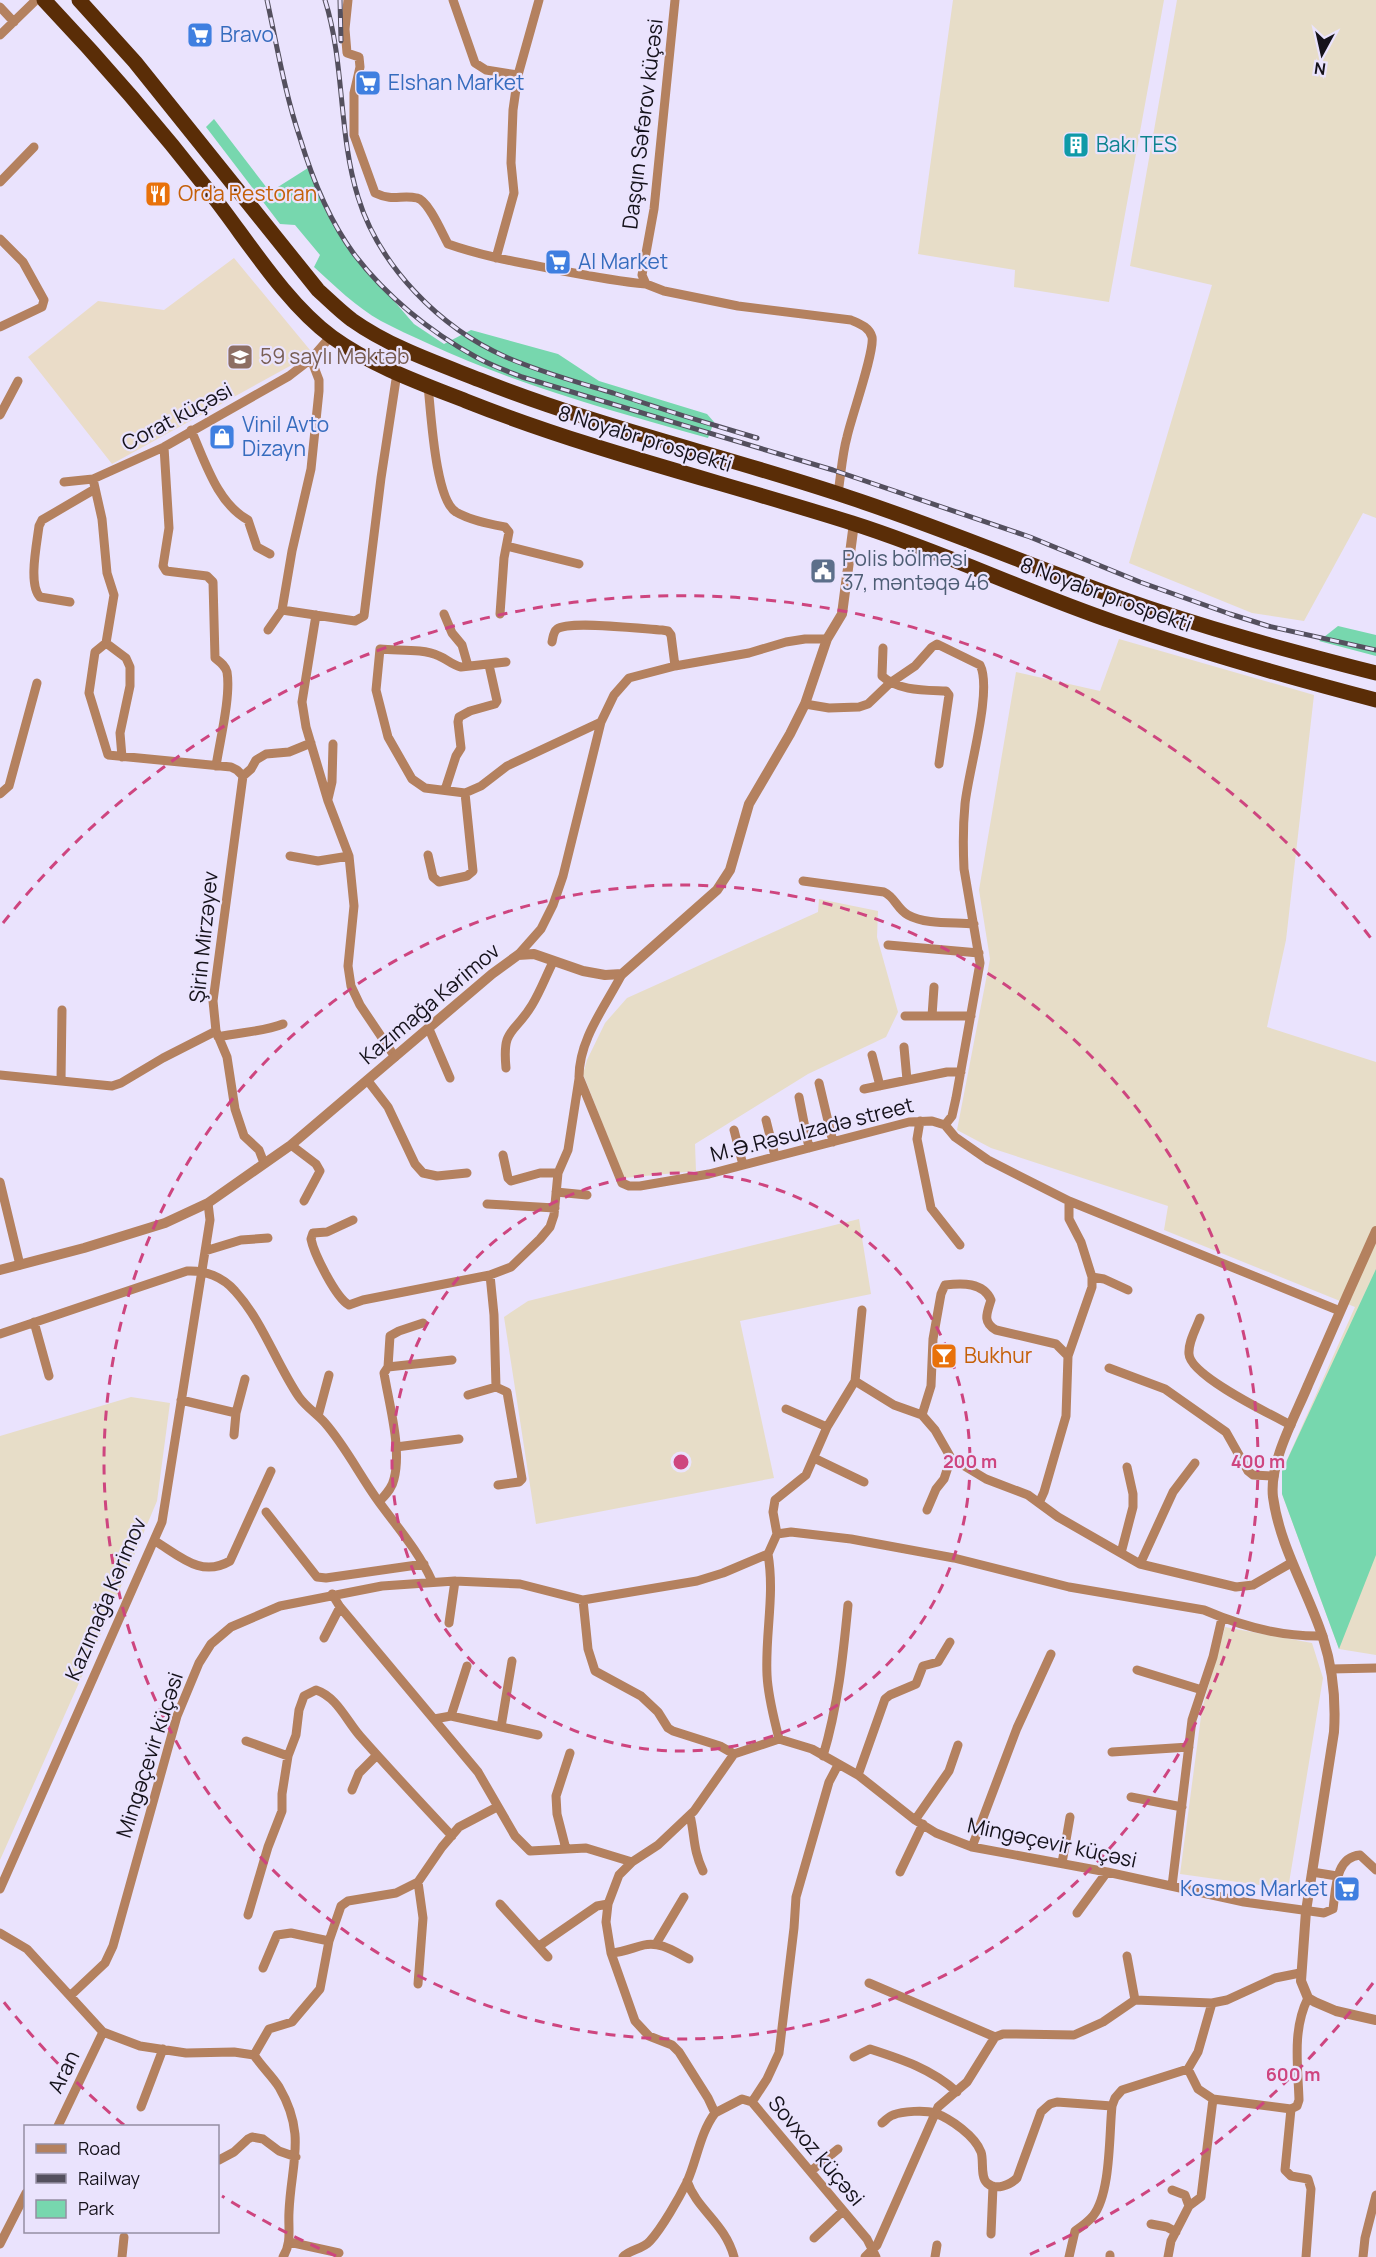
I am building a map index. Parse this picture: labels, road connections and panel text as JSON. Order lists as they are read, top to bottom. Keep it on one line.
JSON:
{"streets":{"highway":["8 Noyabr prospekti"],"street":["Daşqın Səfərov küçəsi","Corat küçəsi","Şirin Mirzəyev","Kazımağa Kərimov","M.Ə.Rəsulzadə street","Mingəçevir küçəsi","Aran","Sovxoz küçəsi"]},"crossings":[["Corat küçəsi","8 Noyabr prospekti"],["Şirin Mirzəyev","Kazımağa Kərimov"]],"places":{"supermarket":["Bravo","Elshan Market","Al Market","Kosmos Market"],"building":["Bakı TES"],"restaurant":["Orda Restoran"],"school or university":["59 saylı Məktəb"],"shop":["Vinil Avto Dizayn"],"public building":["Polis bölməsi 37, məntəqə 46"],"bar":["Bukhur"]},"legend":["Road","Railway","Park"],"north":"bottom","rings":["200 m","400 m","600 m"]}
